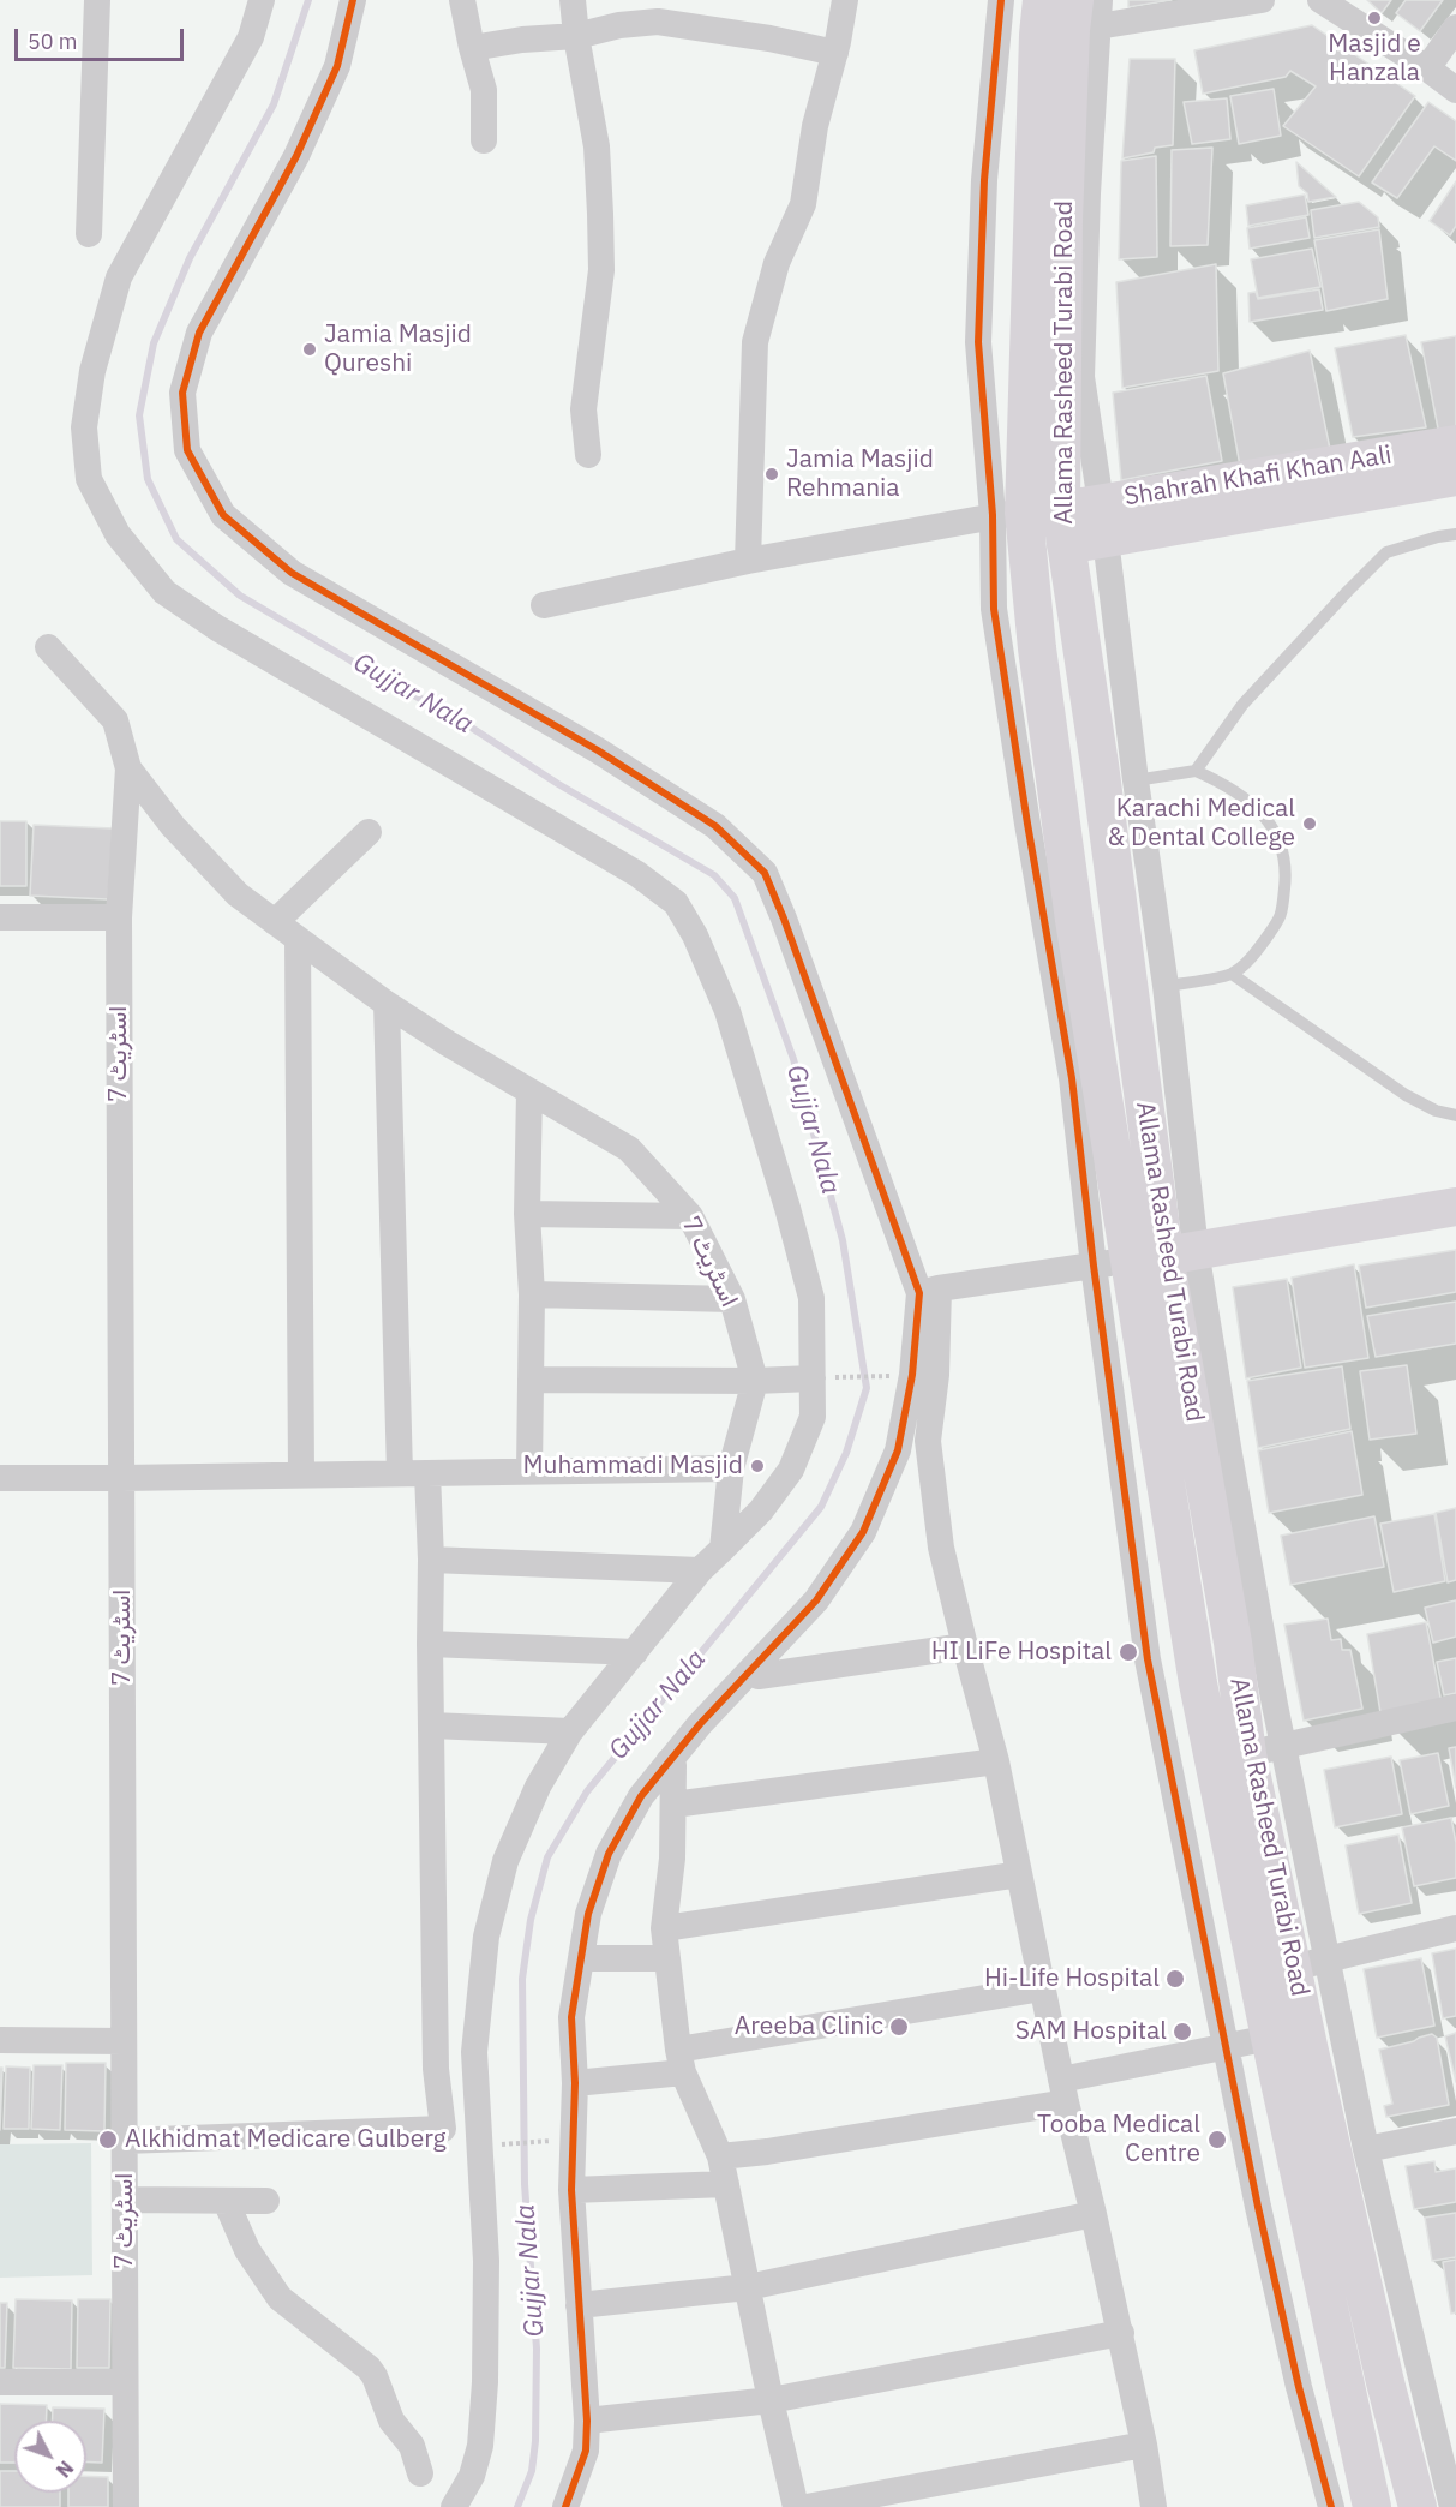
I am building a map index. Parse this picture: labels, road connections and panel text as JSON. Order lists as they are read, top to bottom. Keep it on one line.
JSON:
{"streets":{"main road":["Allama Rasheed Turabi Road","Shahrah Khafi Khan Aali"],"street":["اسٹریٹ 7"]},"crossings":[["Allama Rasheed Turabi Road","Shahrah Khafi Khan Aali"]],"water":["Gujjar Nala"],"places":["Masjid e Hanzala","Jamia Masjid Qureshi","Jamia Masjid Rehmania","Karachi Medical & Dental College","Muhammadi Masjid","HI LiFe Hospital","Hi-Life Hospital","Areeba Clinic","SAM Hospital","Alkhidmat Medicare Gulberg","Tooba Medical Centre"],"scale_bar":"50 m","north":"bottom right"}
